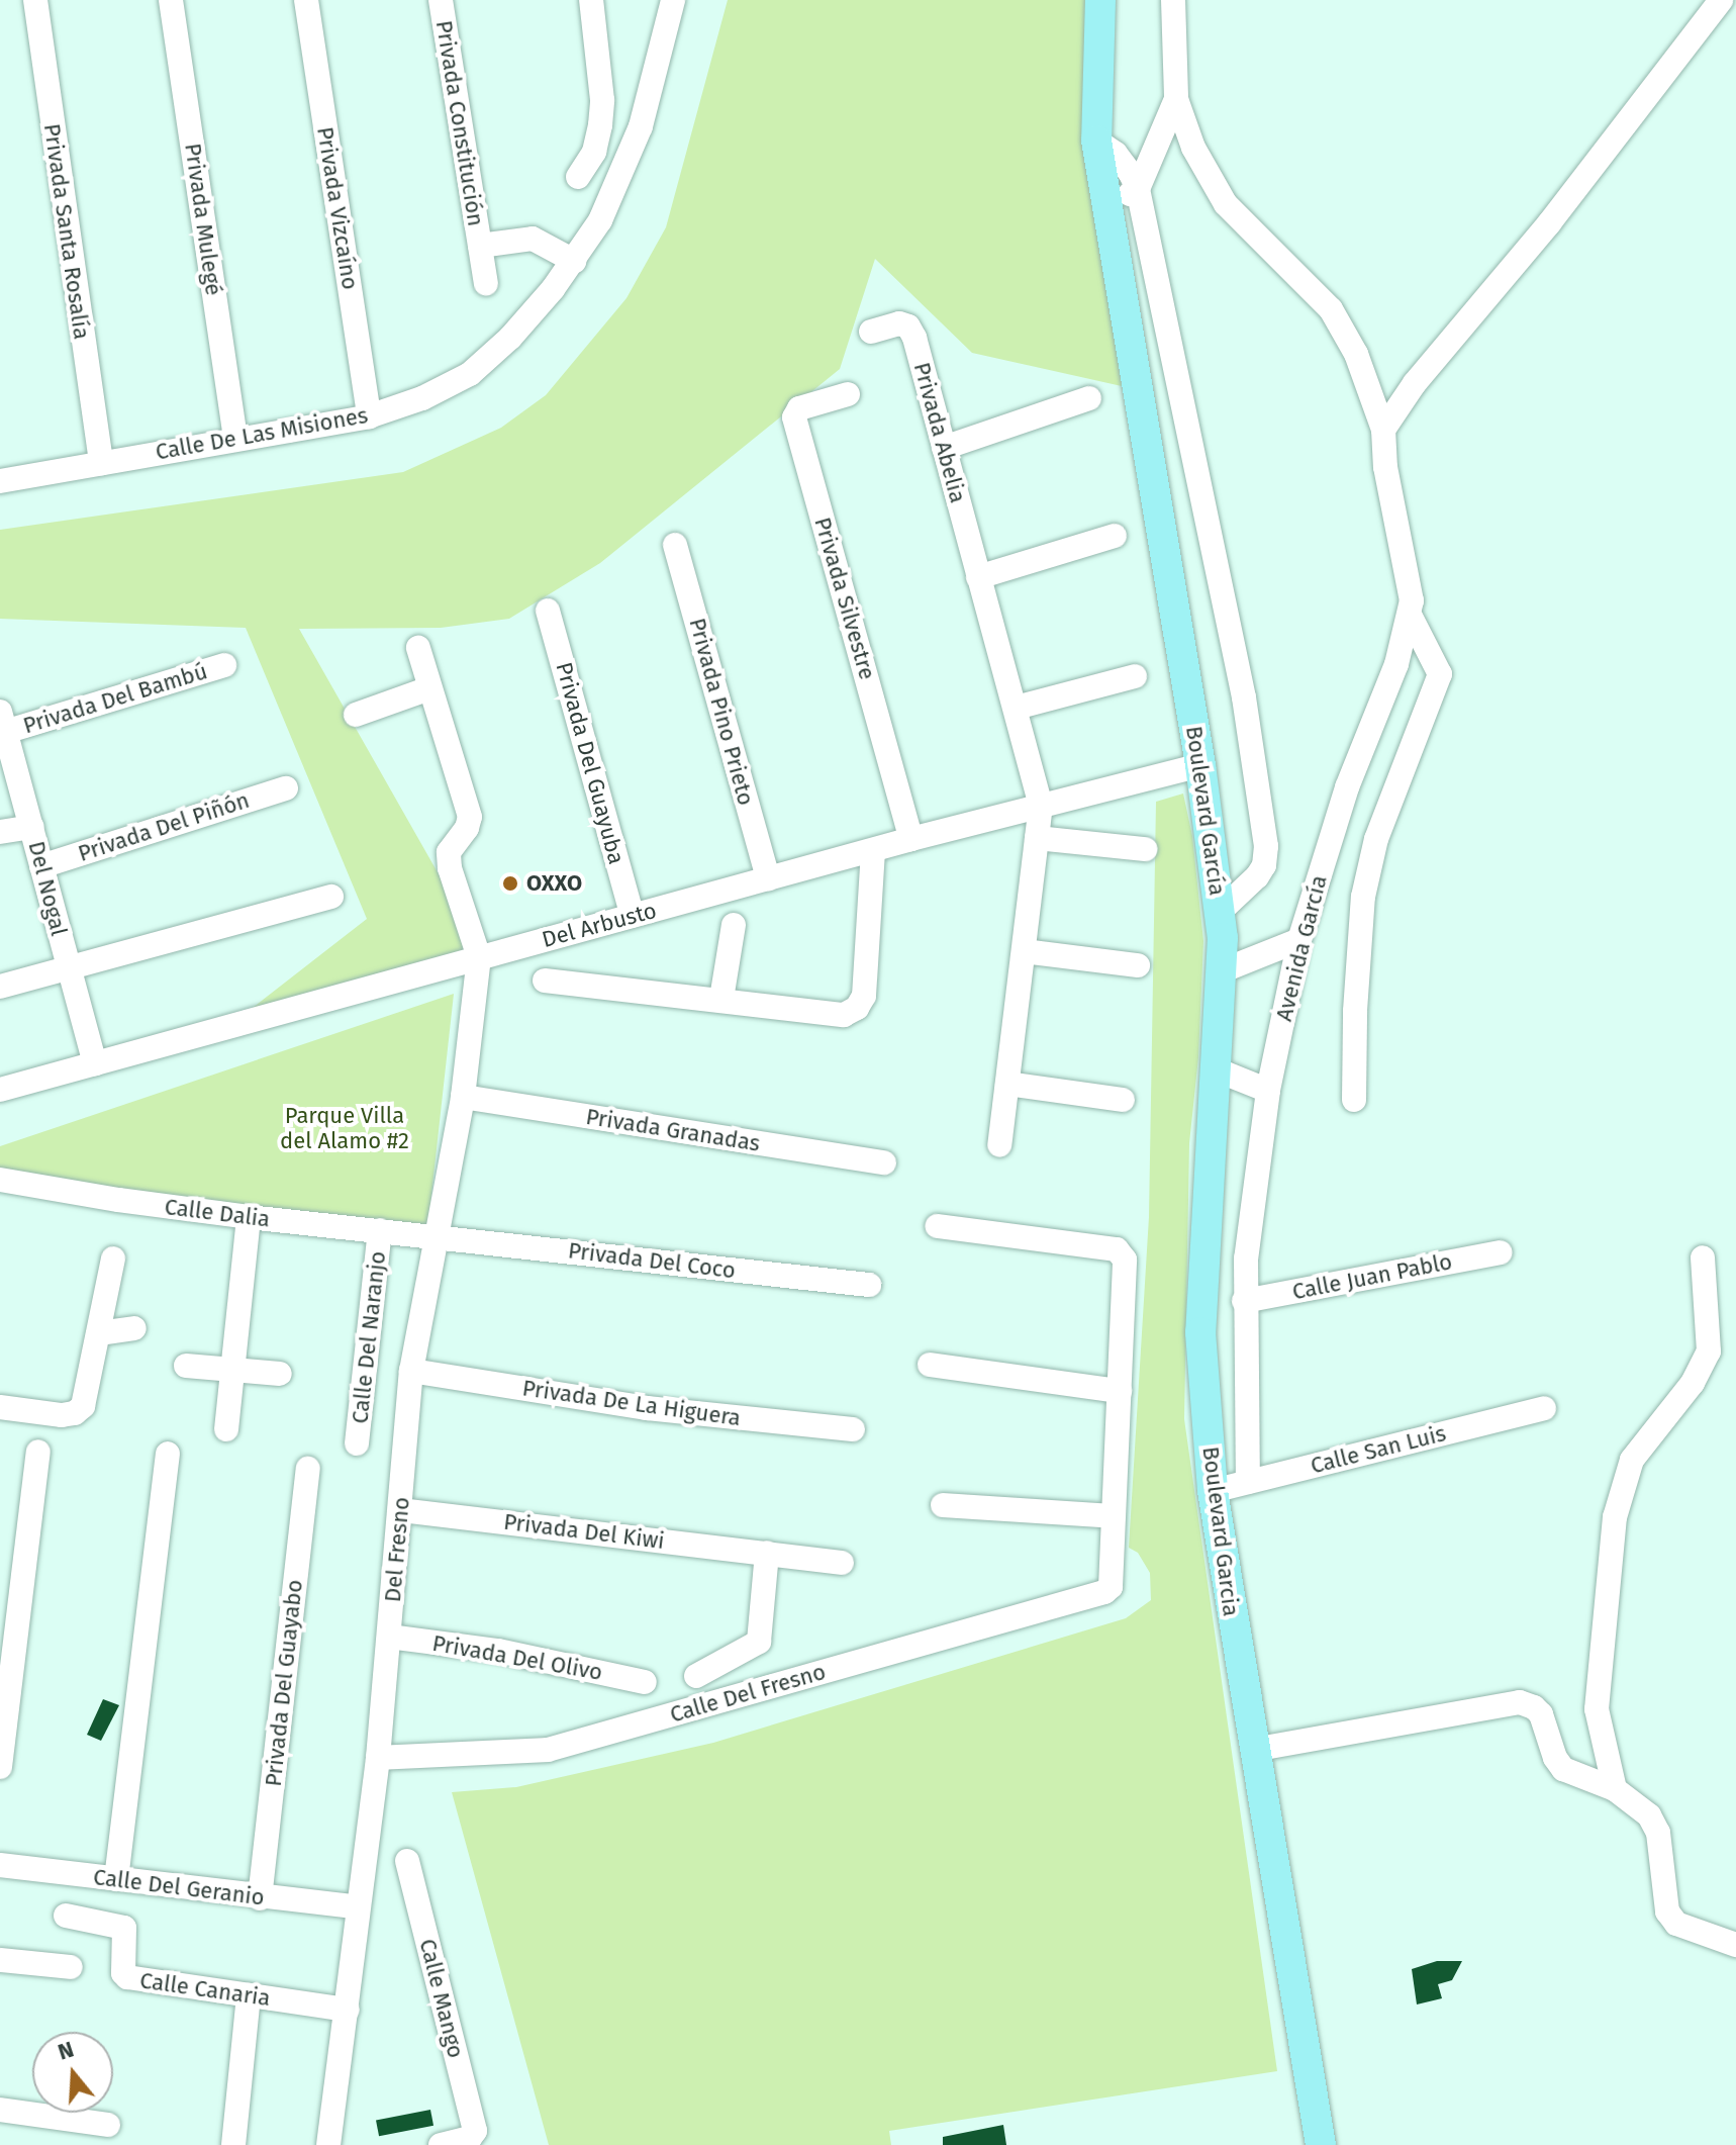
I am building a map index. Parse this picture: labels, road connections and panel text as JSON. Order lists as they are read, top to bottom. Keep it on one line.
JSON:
{"streets":{"main road":["Boulevard García","Boulevard Garcia"],"street":["Privada Constitución","Privada Vizcaíno","Privada Mulegé","Privada Santa Rosalía","Privada Abelia","Calle De Las Misiones","Privada Silvestre","Privada Del Bambú","Privada Pino Prieto","Privada Del Guayuba","Privada Del Piñón","Del Nogal","Del Arbusto","Avenida García","Privada Granadas","Calle Dalia","Privada Del Coco","Calle Juan Pablo","Calle Del Naranjo","Privada De La Higuera","Calle San Luis","Privada Del Kiwi","Del Fresno","Privada Del Olivo","Privada Del Guayabo","Calle Del Fresno","Calle Del Geranio","Calle Canaria","Calle Mango"]},"crossings":[["Privada Constitución","Calle De Las Misiones"],["Privada Vizcaíno","Calle De Las Misiones"],["Privada Mulegé","Calle De Las Misiones"],["Privada Santa Rosalía","Calle De Las Misiones"],["Privada Abelia","Del Arbusto"],["Privada Silvestre","Del Arbusto"],["Privada Del Bambú","Del Nogal"],["Privada Pino Prieto","Del Arbusto"],["Privada Del Guayuba","Del Arbusto"],["Boulevard García","Del Arbusto"],["Boulevard García","Boulevard Garcia"],["Privada Del Piñón","Del Nogal"],["Del Nogal","Del Arbusto"],["Del Arbusto","Del Fresno"],["Avenida García","Calle Juan Pablo"],["Avenida García","Calle San Luis"],["Privada Granadas","Del Fresno"],["Calle Dalia","Privada Del Coco"],["Calle Dalia","Calle Del Naranjo"],["Calle Dalia","Del Fresno"],["Privada Del Coco","Del Fresno"],["Privada De La Higuera","Del Fresno"],["Calle San Luis","Boulevard Garcia"],["Privada Del Kiwi","Del Fresno"],["Del Fresno","Privada Del Olivo"],["Del Fresno","Calle Del Fresno"],["Del Fresno","Calle Del Geranio"],["Del Fresno","Calle Canaria"],["Privada Del Guayabo","Calle Del Geranio"]],"parks":["Parque Villa del Alamo #2"],"places":["OXXO"],"north":"top"}
